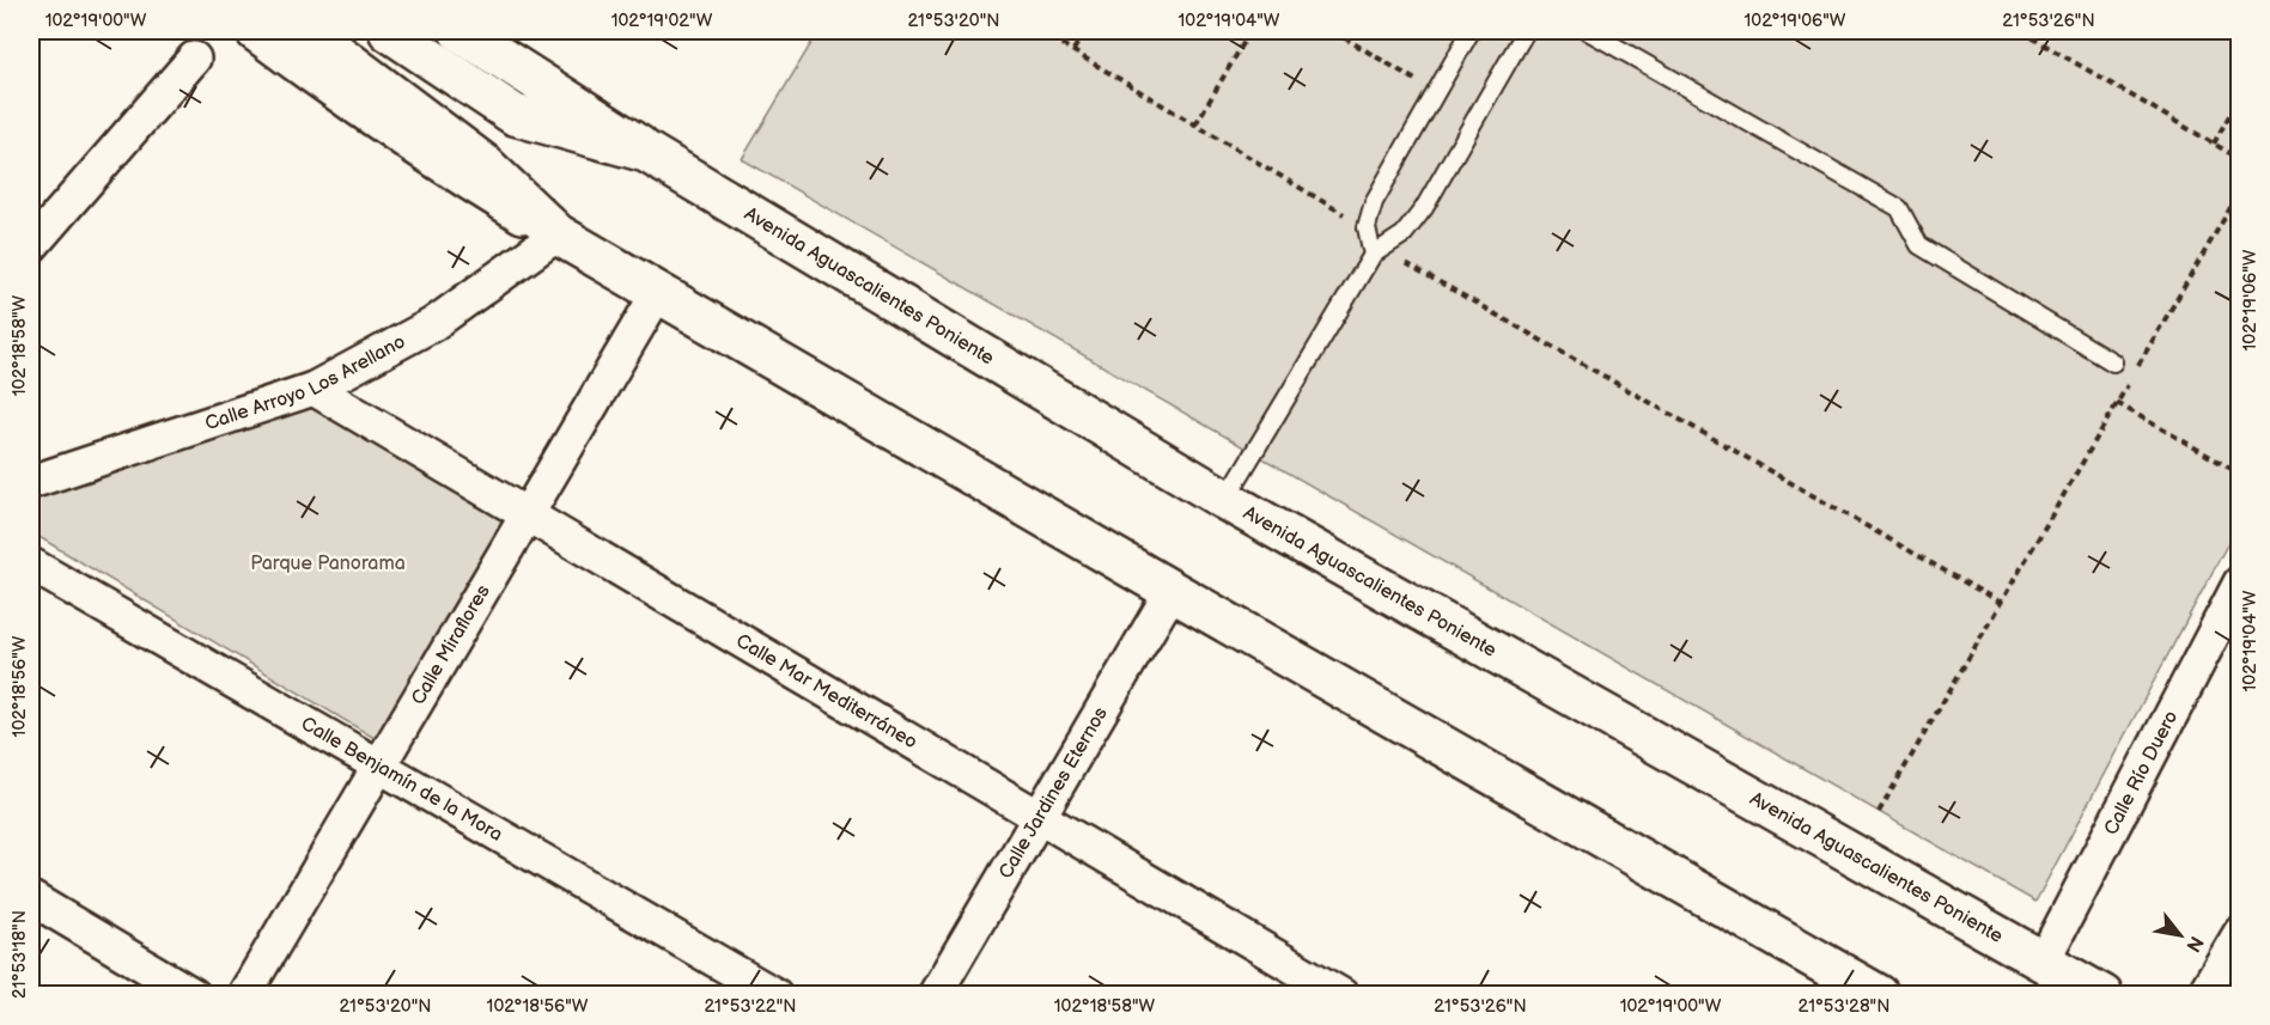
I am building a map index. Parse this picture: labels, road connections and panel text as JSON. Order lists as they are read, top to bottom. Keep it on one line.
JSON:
{"streets":{"main road":["Avenida Aguascalientes Poniente"],"street":["Calle Arroyo Los Arellano","Calle Miraflores","Calle Mar Mediterráneo","Calle Río Duero","Calle Benjamín de la Mora","Calle Jardines Eternos"]},"crossings":[["Avenida Aguascalientes Poniente","Calle Río Duero"],["Calle Arroyo Los Arellano","Calle Mar Mediterráneo"],["Calle Miraflores","Calle Mar Mediterráneo"],["Calle Miraflores","Calle Benjamín de la Mora"],["Calle Mar Mediterráneo","Calle Jardines Eternos"]],"parks":["Parque Panorama"],"north":"bottom right","coordinates":["102°19'00\"W","102°19'02\"W","21°53'20\"N","102°19'04\"W","102°19'06\"W","21°53'26\"N","102°18'58\"W","102°18'56\"W","21°53'18\"N","21°53'22\"N","21°53'28\"N"]}
